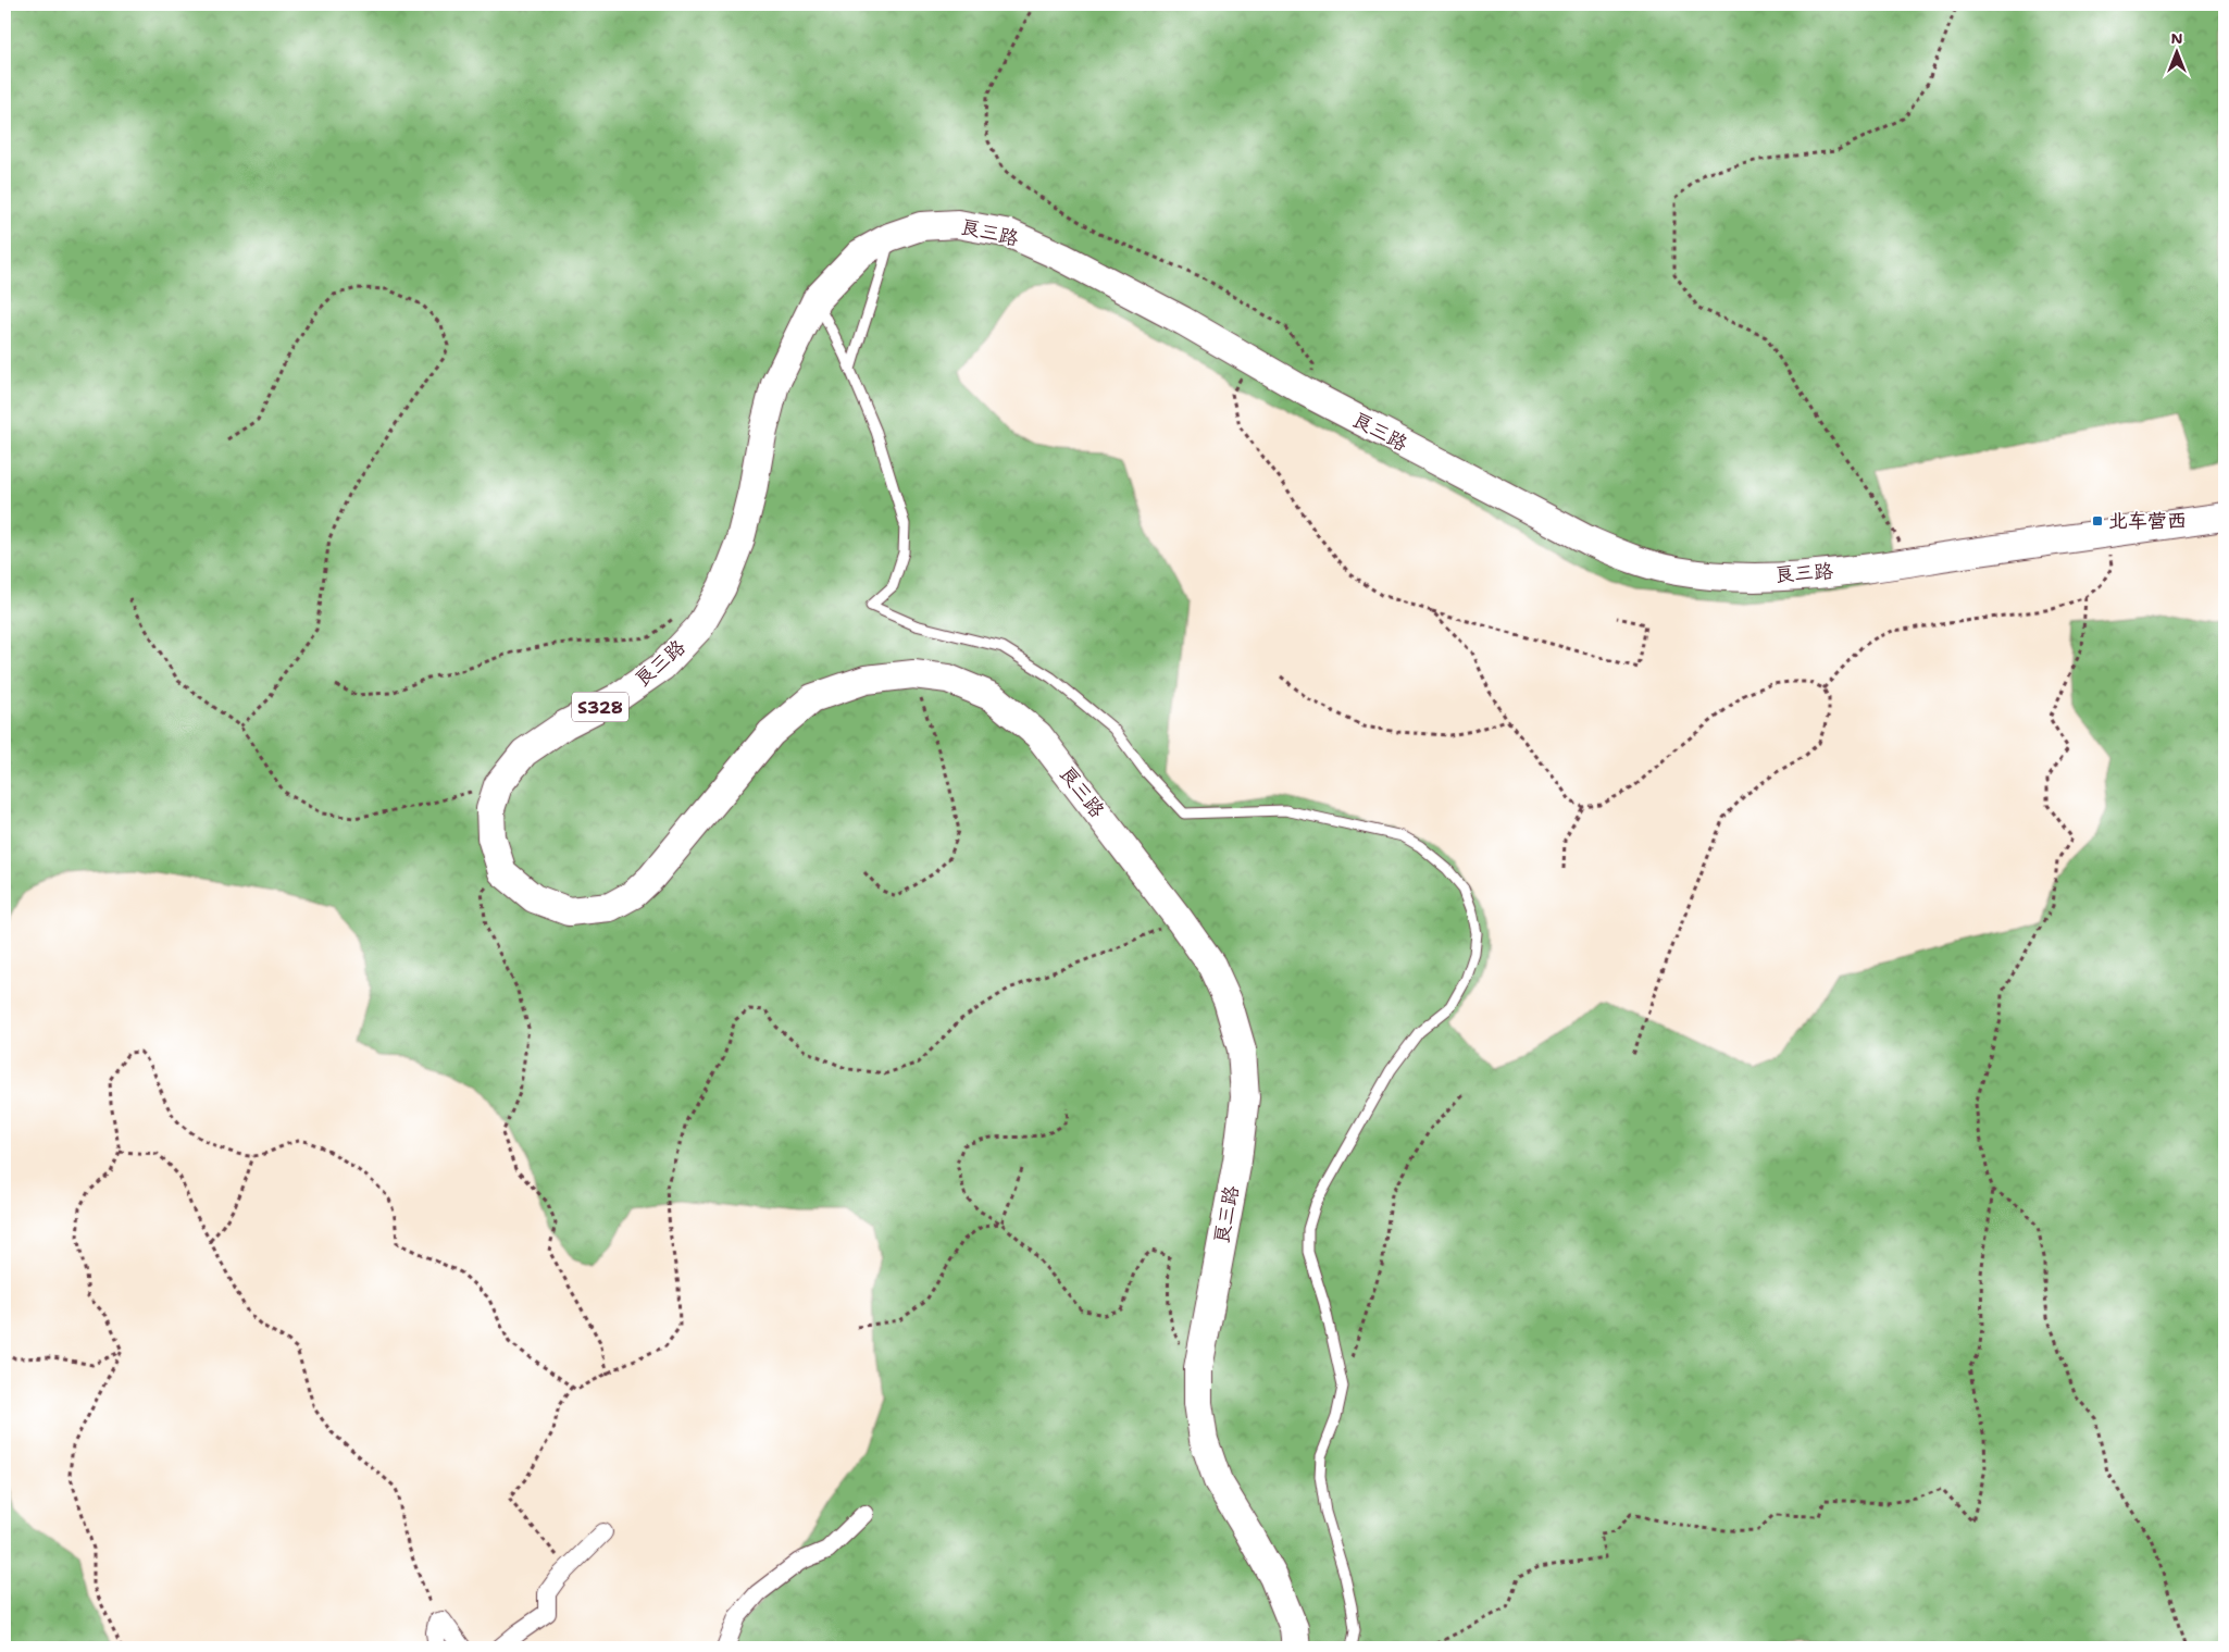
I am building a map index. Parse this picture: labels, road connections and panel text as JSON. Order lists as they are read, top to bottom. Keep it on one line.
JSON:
{"streets":{"main road":["良三路","S328"]},"places":{"transit":["北车营西"]},"north":"top"}
